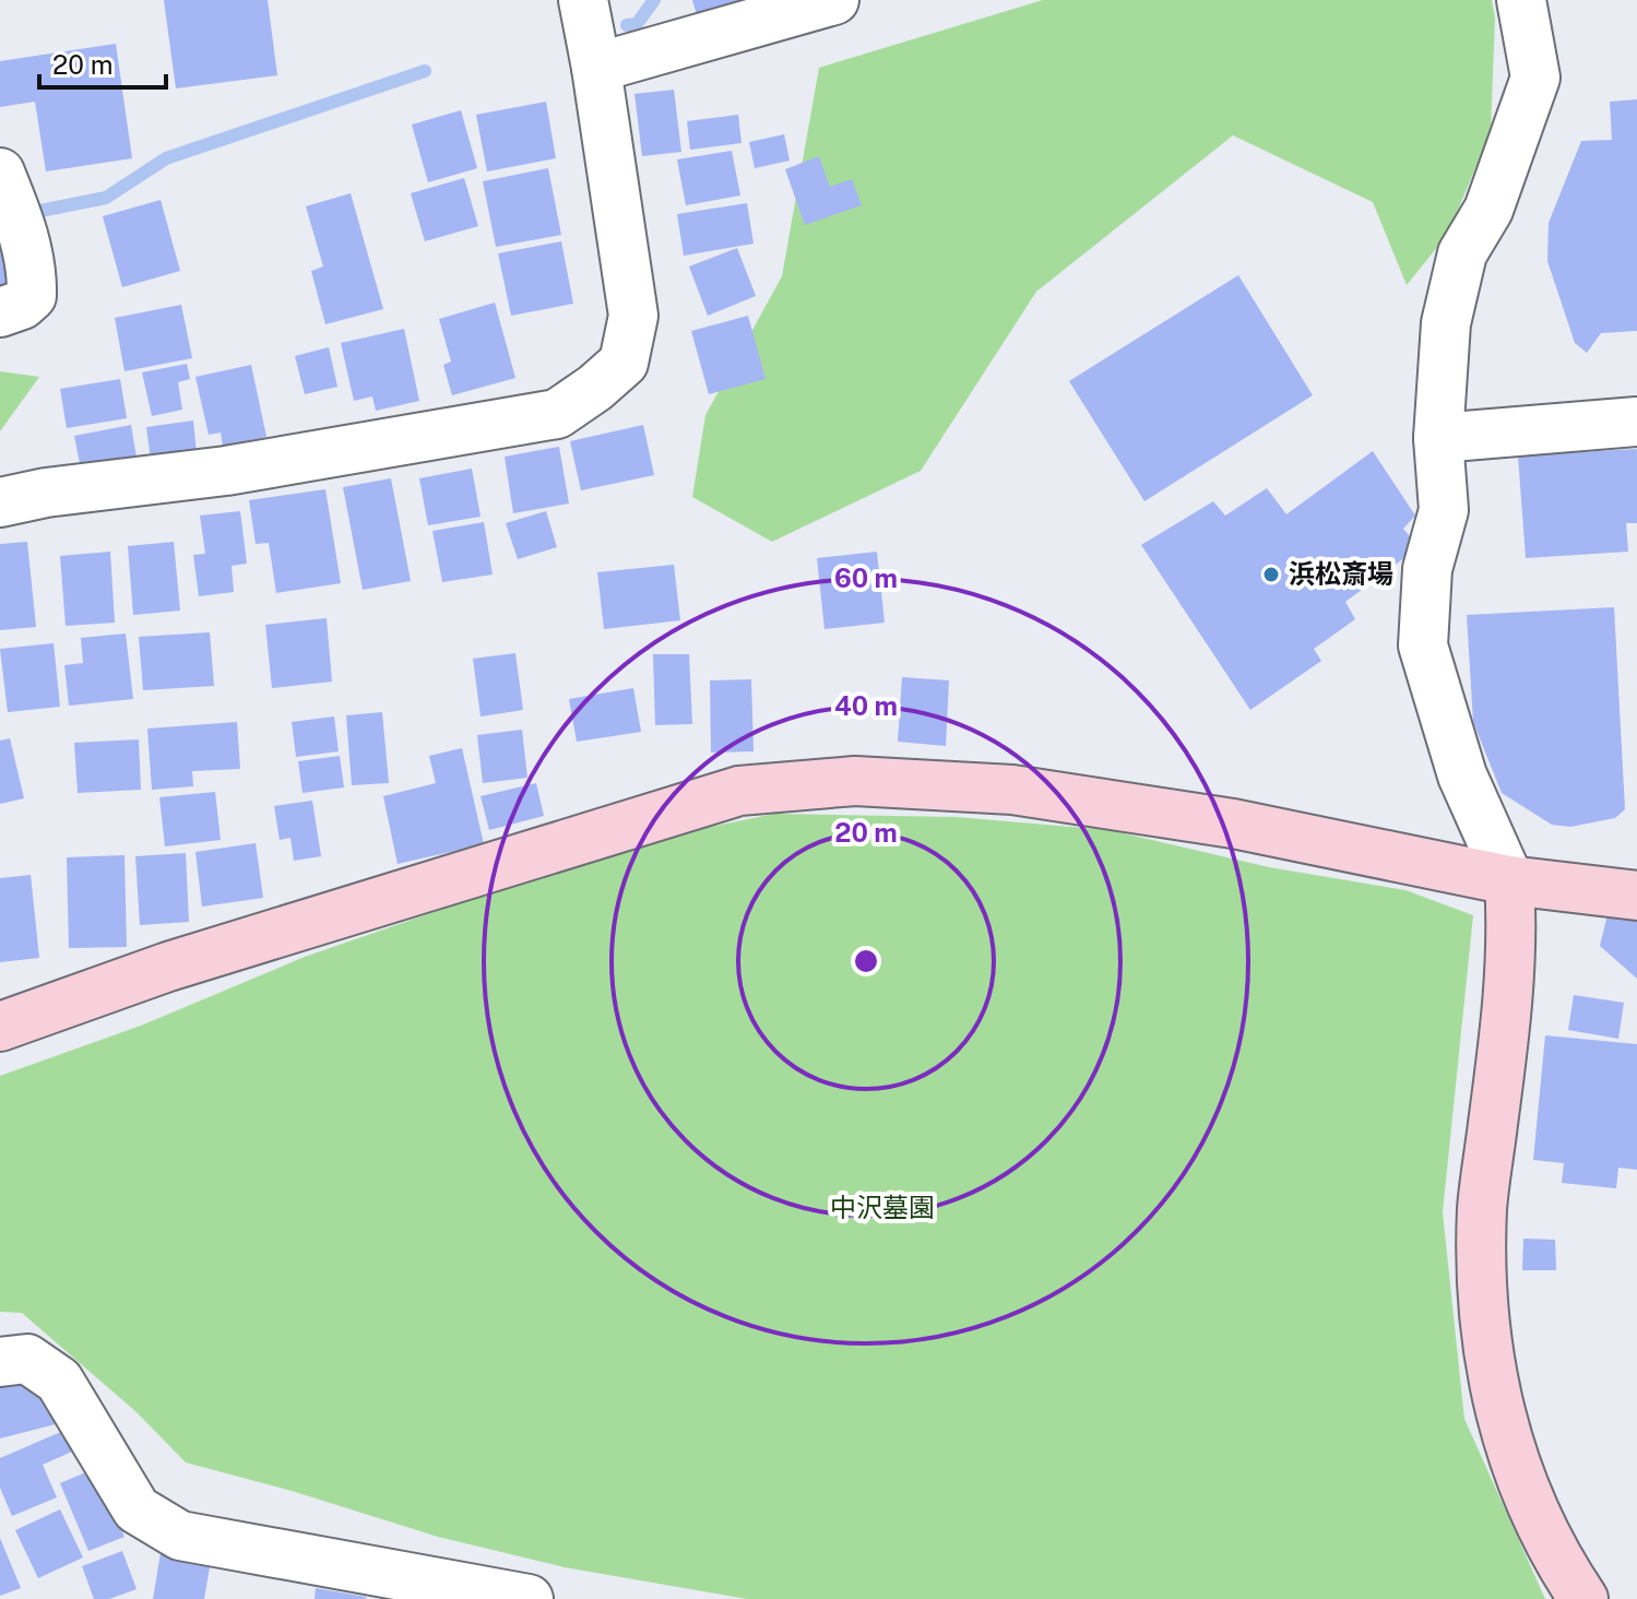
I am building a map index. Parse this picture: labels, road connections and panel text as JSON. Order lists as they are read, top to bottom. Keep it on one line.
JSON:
{"parks":["中沢墓園"],"places":["浜松斎場"],"scale_bar":"20 m","rings":["60 m","40 m","20 m"]}
